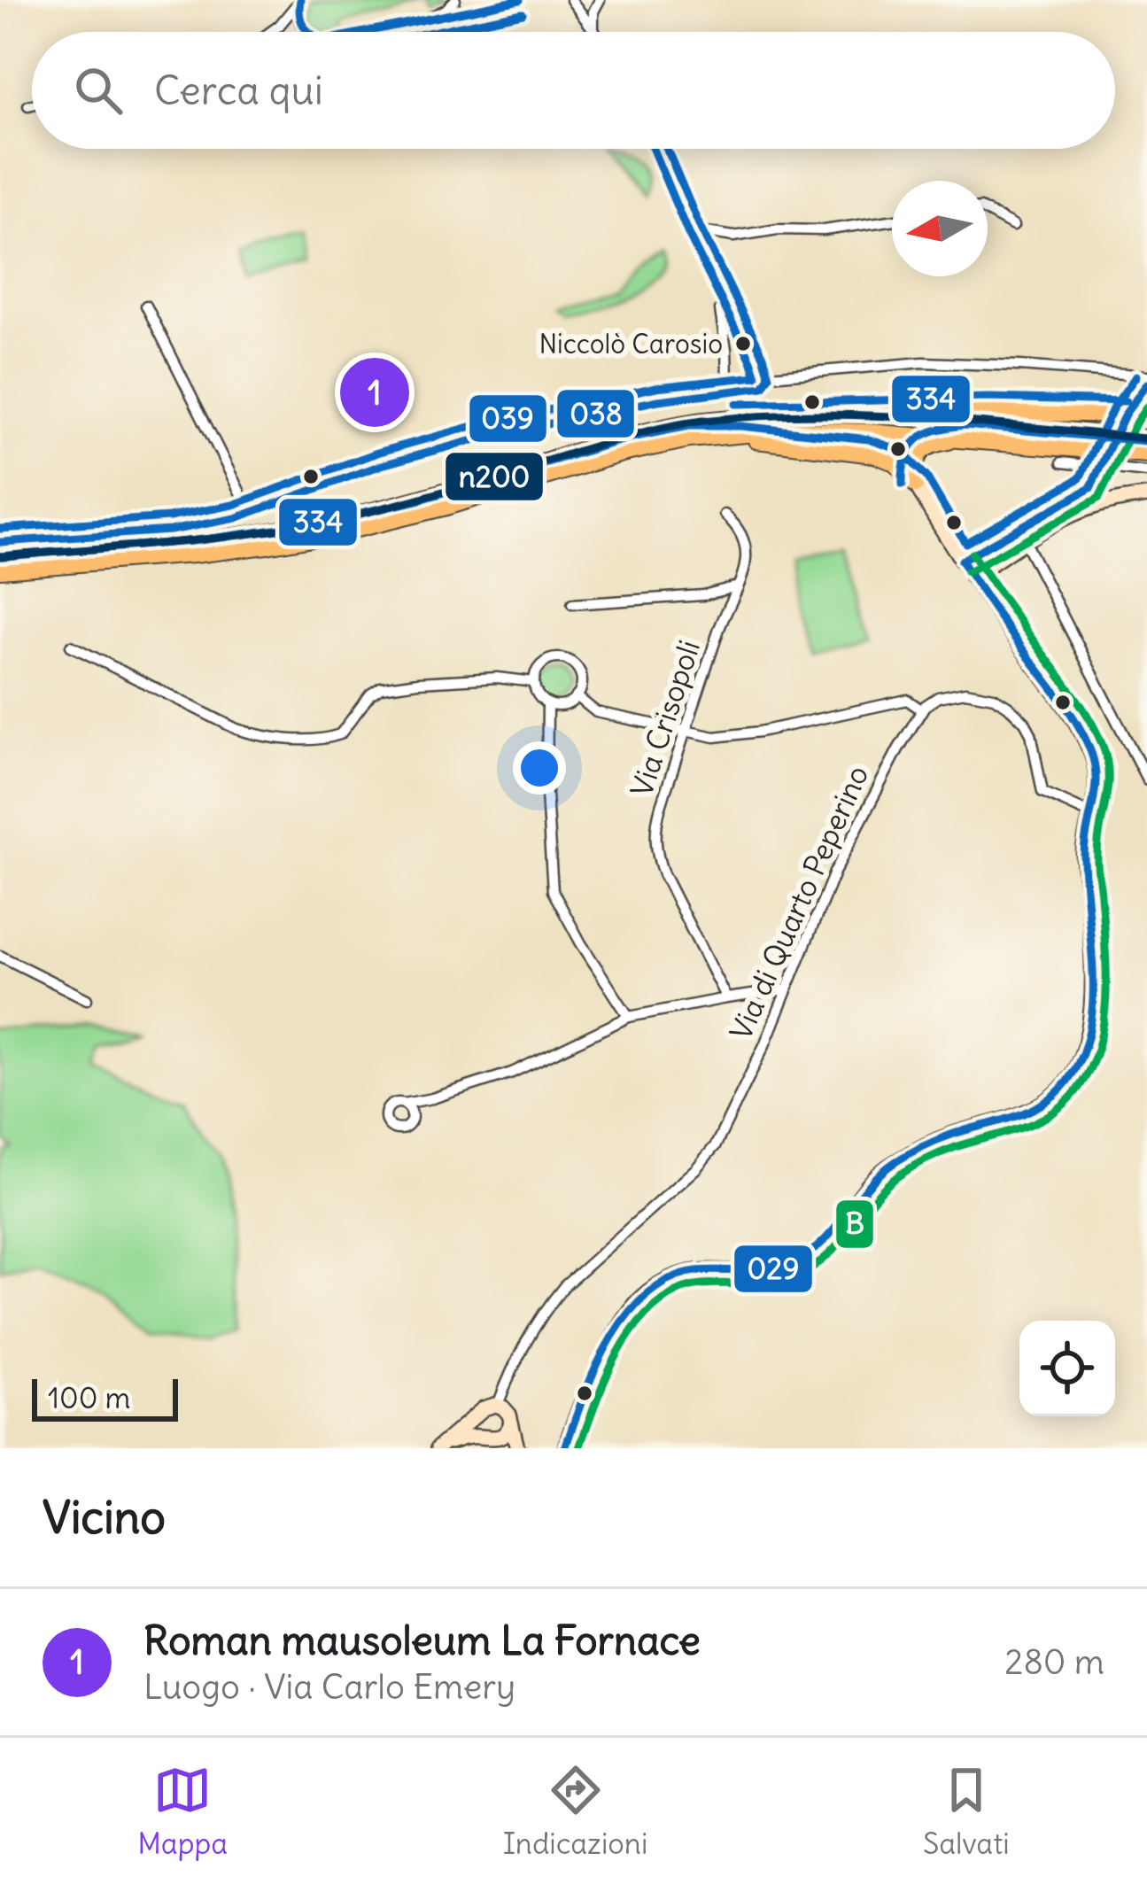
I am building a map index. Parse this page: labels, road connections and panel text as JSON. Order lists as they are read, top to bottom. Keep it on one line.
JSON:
{"streets":{"street":["Via Crisopoli","Via di Quarto Peperino"]},"places":["Niccolò Carosio"],"lines":["transit line 039","transit line 038","transit line 334","transit line 029","transit line B","transit line n200"],"scale_bar":"100 m","north":"left","page":{"search":"Cerca qui","pins":"1","scale":"100 m","heading":"Vicino","list":[{"mark":"1","name":"Roman mausoleum La Fornace","note":"Luogo · Via Carlo Emery","value":"280 m"}],"nav":["Mappa","Indicazioni","Salvati"]}}
